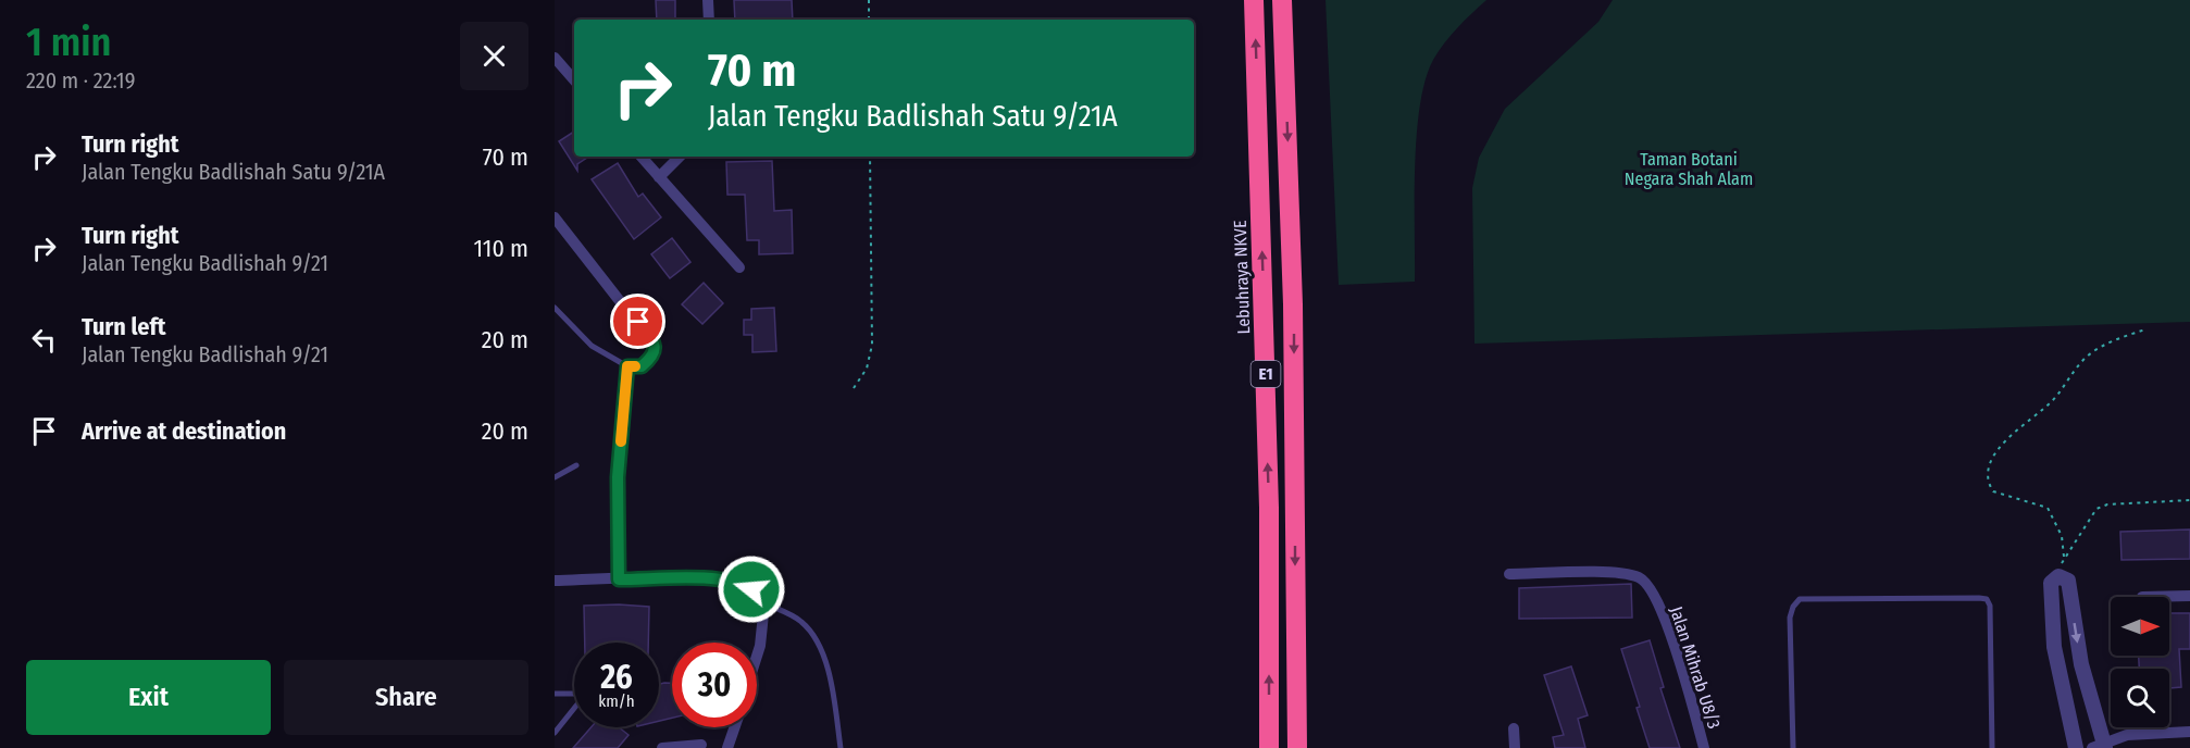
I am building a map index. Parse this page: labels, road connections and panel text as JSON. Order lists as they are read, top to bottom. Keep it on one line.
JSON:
{"streets":{"highway":["Lebuhraya NKVE","E1"],"street":["Jalan Mihrab U8/3"]},"parks":["Taman Botani Negara Shah Alam"],"north":"right","page":{"heading":["1 min","220 m · 22:19"],"turn":["70 m","Jalan Tengku Badlishah Satu 9/21A"],"list":[{"name":"Turn right","note":"Jalan Tengku Badlishah Satu 9/21A","value":"70 m"},{"name":"Turn right","note":"Jalan Tengku Badlishah 9/21","value":"110 m"},{"name":"Turn left","note":"Jalan Tengku Badlishah 9/21","value":"20 m"},{"name":"Arrive at destination","value":"20 m"}],"speed":"26 km/h","limit":"30","buttons":["Exit","Share"]}}
